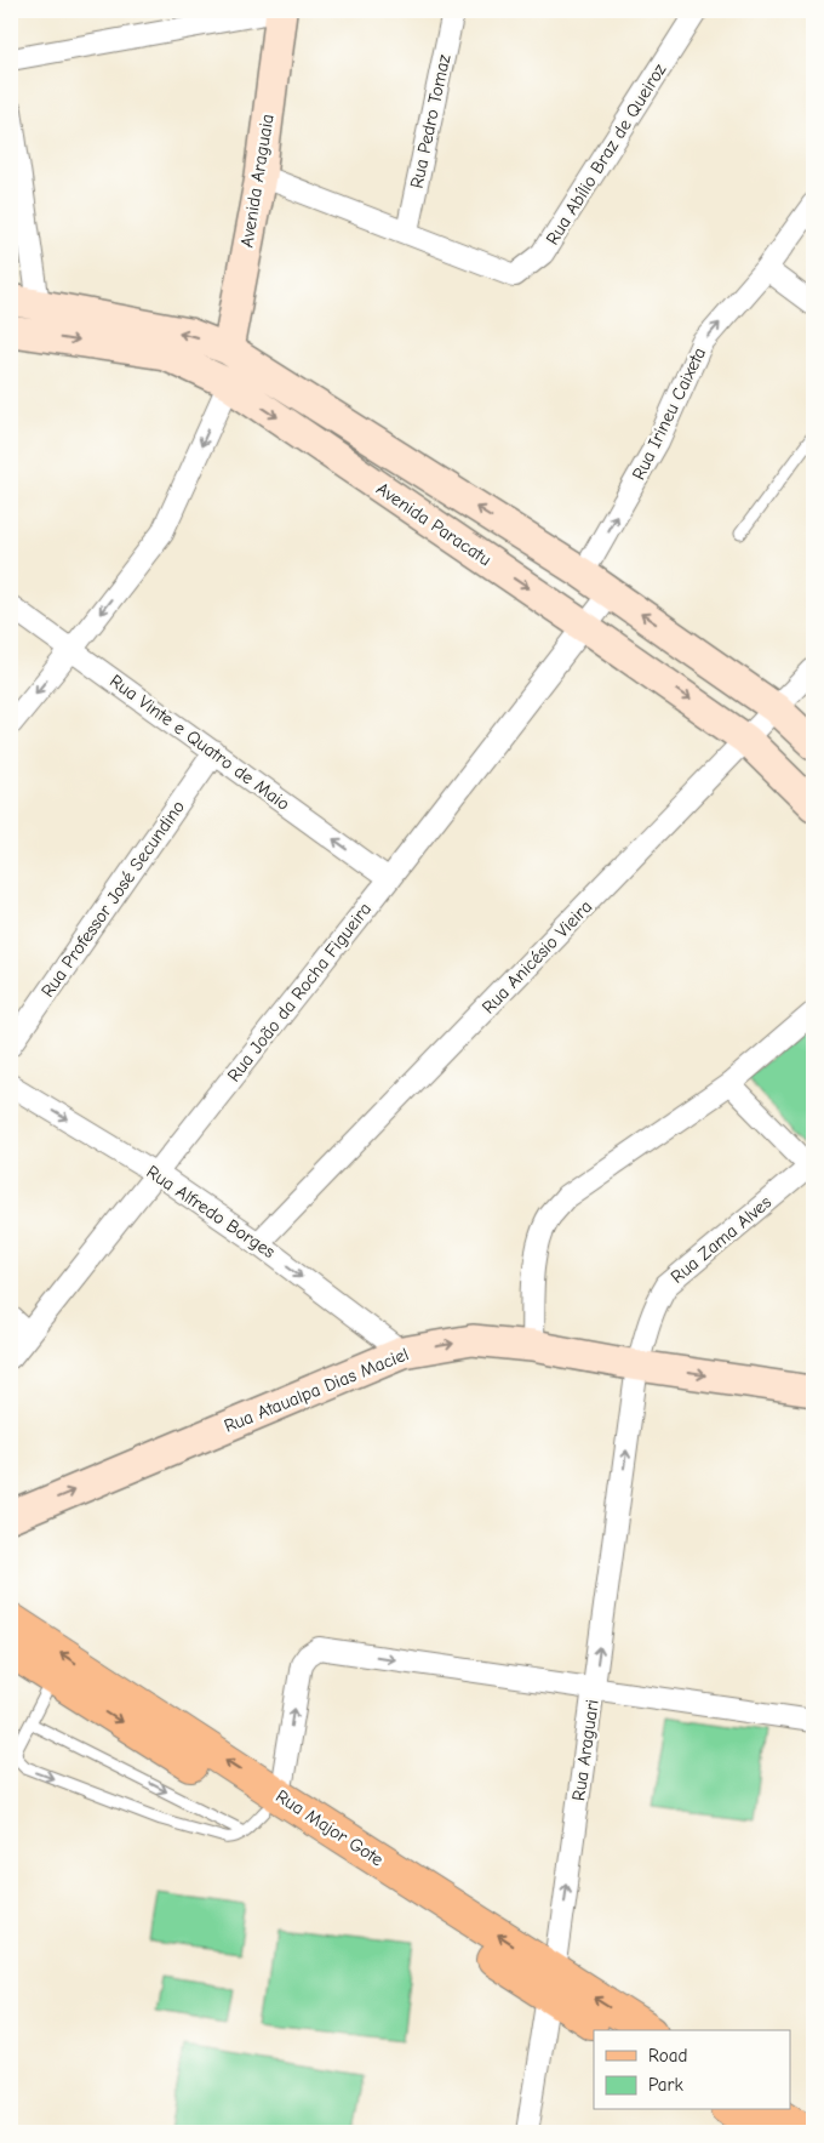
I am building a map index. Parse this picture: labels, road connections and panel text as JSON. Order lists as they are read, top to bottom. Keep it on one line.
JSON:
{"streets":{"main road":["Rua Major Gote"],"street":["Rua Pedro Tomaz","Rua Abílio Braz de Queiroz","Avenida Araguaia","Rua Irineu Caixeta","Avenida Paracatu","Rua Vinte e Quatro de Maio","Rua Professor José Secundino","Rua Anicésio Vieira","Rua João da Rocha Figueira","Rua Alfredo Borges","Rua Zama Alves","Rua Ataualpa Dias Maciel","Rua Araguari"]},"crossings":[["Rua Pedro Tomaz","Rua Abílio Braz de Queiroz"],["Rua Abílio Braz de Queiroz","Avenida Araguaia"],["Avenida Araguaia","Avenida Paracatu"],["Rua Irineu Caixeta","Avenida Paracatu"],["Avenida Paracatu","Rua Anicésio Vieira"],["Avenida Paracatu","Rua João da Rocha Figueira"],["Rua Vinte e Quatro de Maio","Rua Professor José Secundino"],["Rua Vinte e Quatro de Maio","Rua João da Rocha Figueira"],["Rua Anicésio Vieira","Rua Alfredo Borges"],["Rua João da Rocha Figueira","Rua Alfredo Borges"],["Rua Alfredo Borges","Rua Ataualpa Dias Maciel"],["Rua Zama Alves","Rua Ataualpa Dias Maciel"],["Rua Zama Alves","Rua Araguari"],["Rua Ataualpa Dias Maciel","Rua Araguari"],["Rua Araguari","Rua Major Gote"]],"one_way":["Rua Irineu Caixeta","Rua Vinte e Quatro de Maio","Rua Alfredo Borges","Rua Ataualpa Dias Maciel","Rua Araguari"],"legend":["Road","Park"]}
